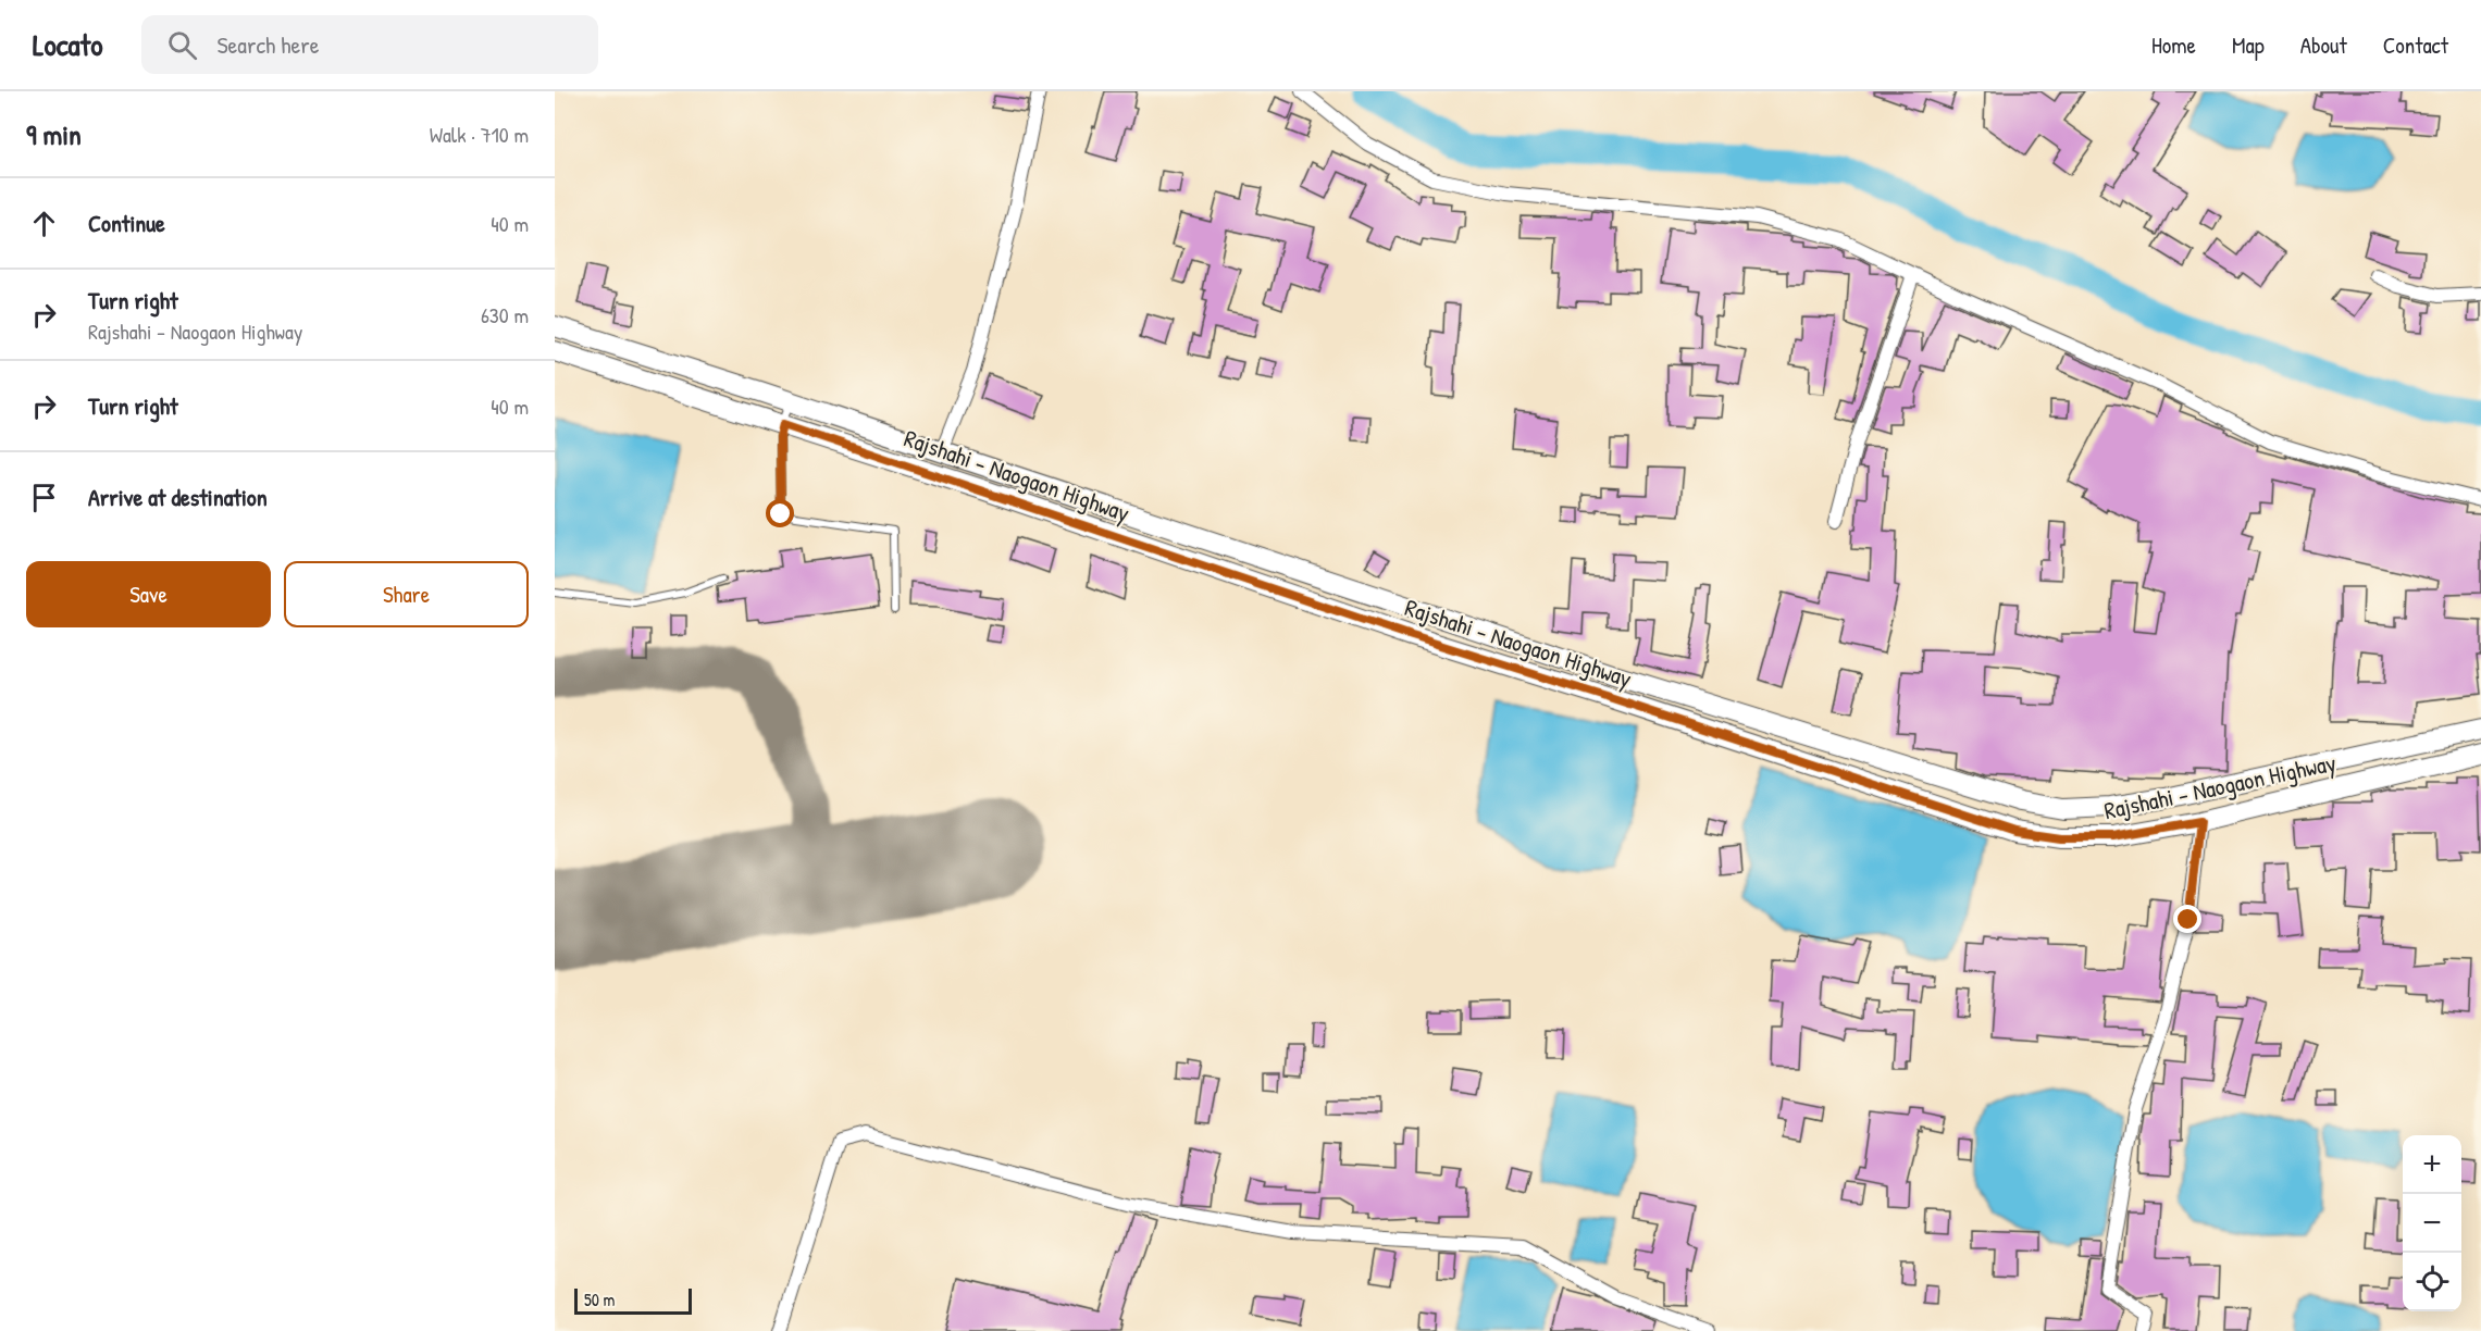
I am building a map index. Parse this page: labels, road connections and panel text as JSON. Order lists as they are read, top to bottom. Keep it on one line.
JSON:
{"streets":{"main road":["Rajshahi - Naogaon Highway"]},"scale_bar":"50 m","page":{"header":"Locato","search":"Search here","nav":["Home","Map","About","Contact"],"heading":["9 min","Walk · 710 m"],"list":[["Continue","40 m"],["Turn right","Rajshahi - Naogaon Highway","630 m"],["Turn right","40 m"],"Arrive at destination"],"buttons":["Save","Share"],"map_buttons":["+","−"],"scale":"50 m"}}
